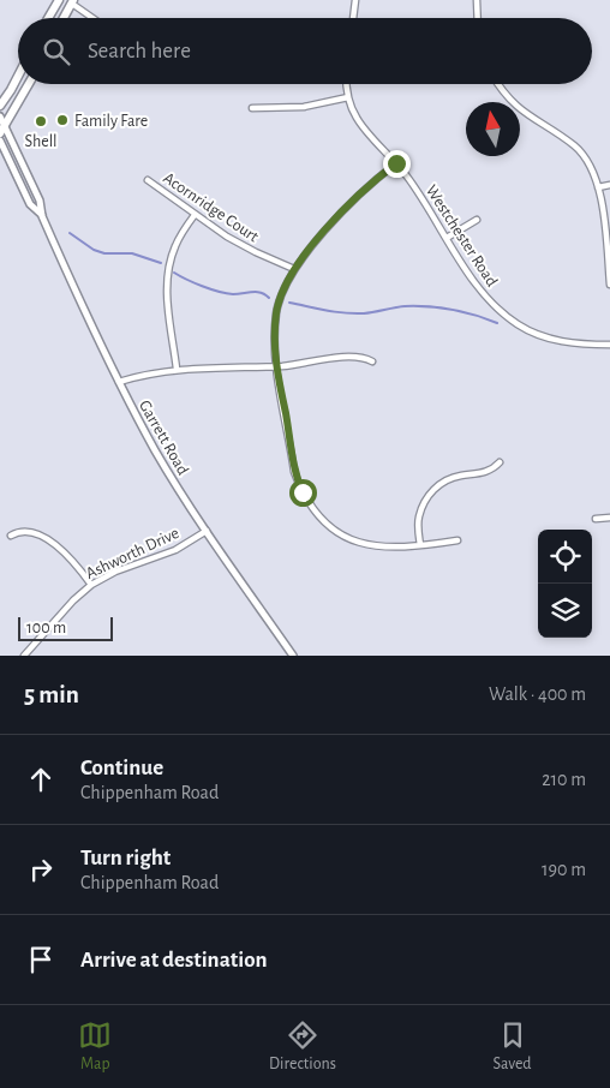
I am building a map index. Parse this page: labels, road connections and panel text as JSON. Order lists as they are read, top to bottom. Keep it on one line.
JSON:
{"streets":{"street":["Acornridge Court","Westchester Road","Garrett Road","Ashworth Drive"]},"crossings":[["Garrett Road","Ashworth Drive"]],"places":["Family Fare","Shell"],"scale_bar":"100 m","north":"top","page":{"search":"Search here","scale":"100 m","heading":["5 min","Walk · 400 m"],"list":[["Continue","Chippenham Road","210 m"],["Turn right","Chippenham Road","190 m"],"Arrive at destination"],"nav":["Map","Directions","Saved"]}}
